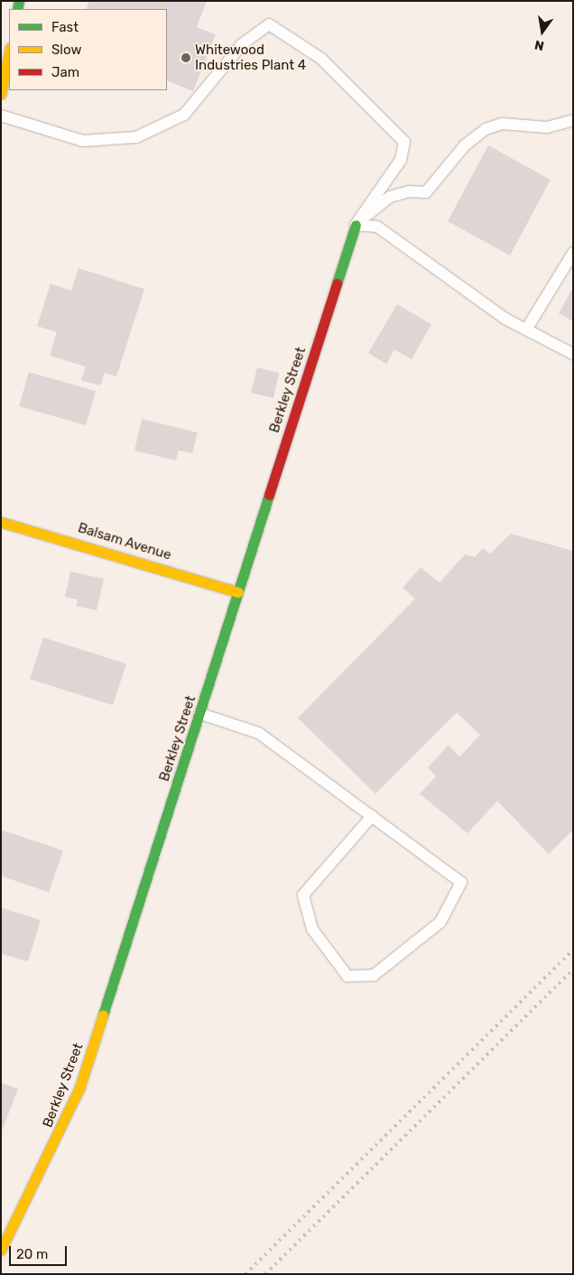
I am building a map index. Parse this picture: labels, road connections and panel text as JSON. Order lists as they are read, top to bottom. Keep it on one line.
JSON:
{"streets":{"street":["Berkley Street","Balsam Avenue"]},"crossings":[["Berkley Street","Balsam Avenue"]],"places":["Whitewood Industries Plant 4"],"legend":["Fast","Slow","Jam"],"scale_bar":"20 m","north":"bottom"}
